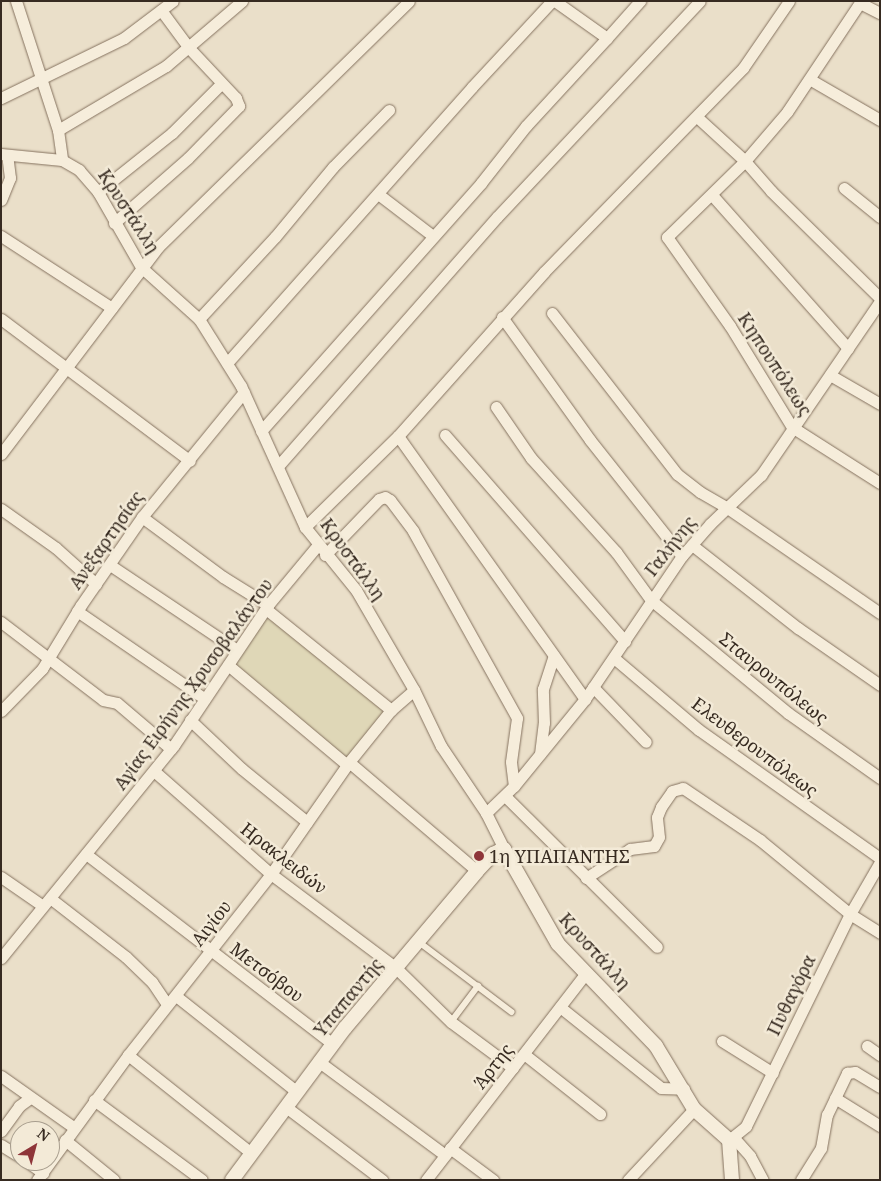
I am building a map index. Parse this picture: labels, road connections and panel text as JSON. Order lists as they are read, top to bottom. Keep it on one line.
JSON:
{"streets":{"street":["Κρυστάλλη","Κηπουπόλεως","Ανεξαρτησίας","Γαλήνης","Σταυρουπόλεως","Αγίας Ειρήνης Χρυσοβαλάντου","Ελευθερουπόλεως","Ηρακλειδών","Αιγίου","Μετσόβου","Πυθαγόρα","Υπαπαντής","Άρτης"]},"crossings":[["Κρυστάλλη","Ανεξαρτησίας"],["Κρυστάλλη","Γαλήνης"],["Κρυστάλλη","Αγίας Ειρήνης Χρυσοβαλάντου"],["Κρυστάλλη","Αιγίου"],["Κρυστάλλη","Πυθαγόρα"],["Κρυστάλλη","Υπαπαντής"],["Κρυστάλλη","Άρτης"],["Κηπουπόλεως","Γαλήνης"],["Γαλήνης","Σταυρουπόλεως"],["Γαλήνης","Ελευθερουπόλεως"],["Αγίας Ειρήνης Χρυσοβαλάντου","Ηρακλειδών"],["Αγίας Ειρήνης Χρυσοβαλάντου","Μετσόβου"],["Ηρακλειδών","Αιγίου"],["Ηρακλειδών","Υπαπαντής"],["Ηρακλειδών","Άρτης"],["Αιγίου","Μετσόβου"],["Μετσόβου","Υπαπαντής"]],"places":["1η ΥΠΑΠΑΝΤΗΣ"],"north":"top right"}
